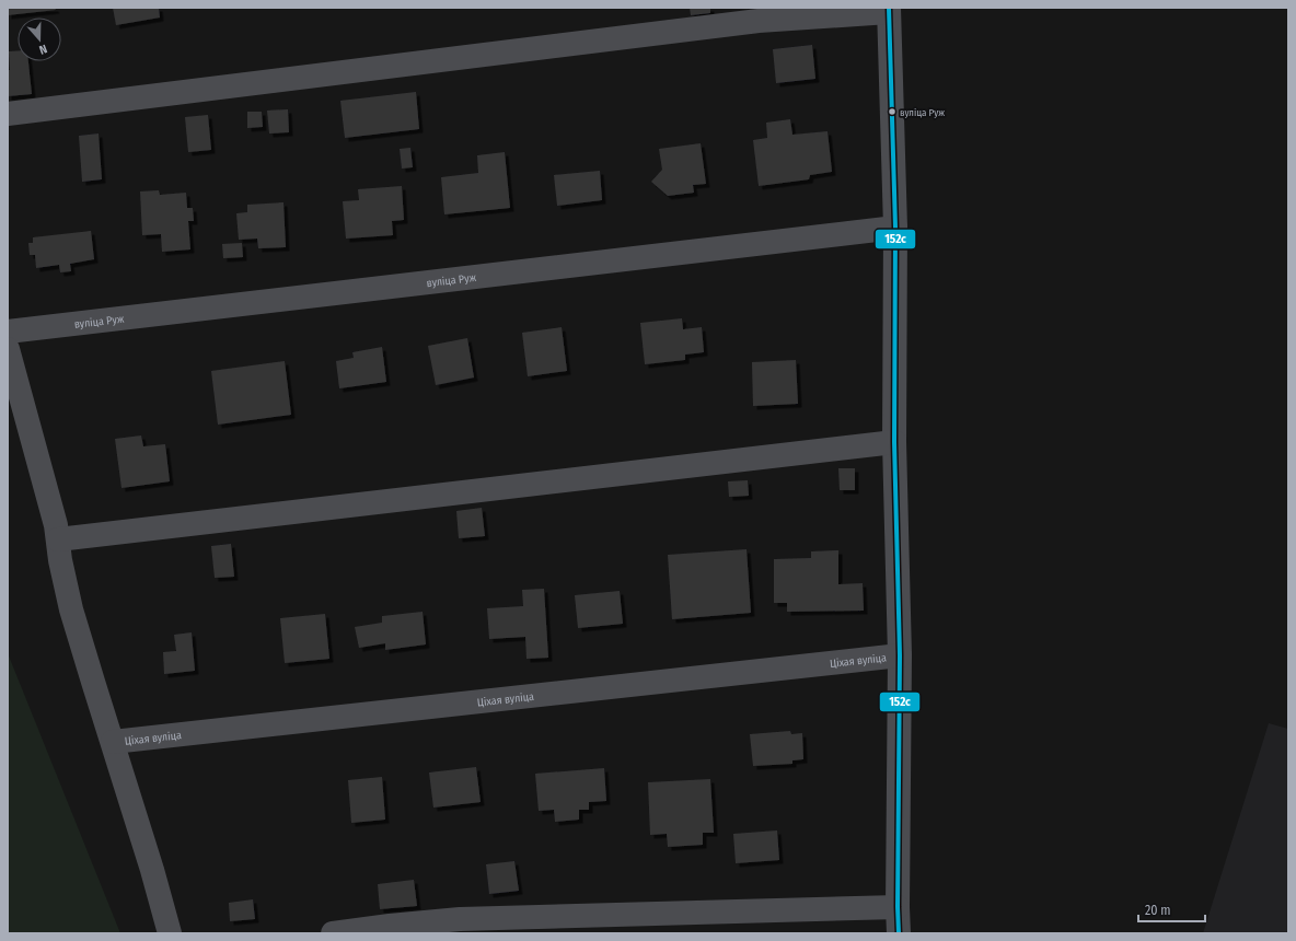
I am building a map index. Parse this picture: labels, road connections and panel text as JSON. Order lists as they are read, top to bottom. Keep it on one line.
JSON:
{"streets":{"street":["вуліца Руж","Ціхая вуліца"]},"places":["вуліца Руж"],"lines":["transit line 152с"],"scale_bar":"20 m","north":"bottom"}
